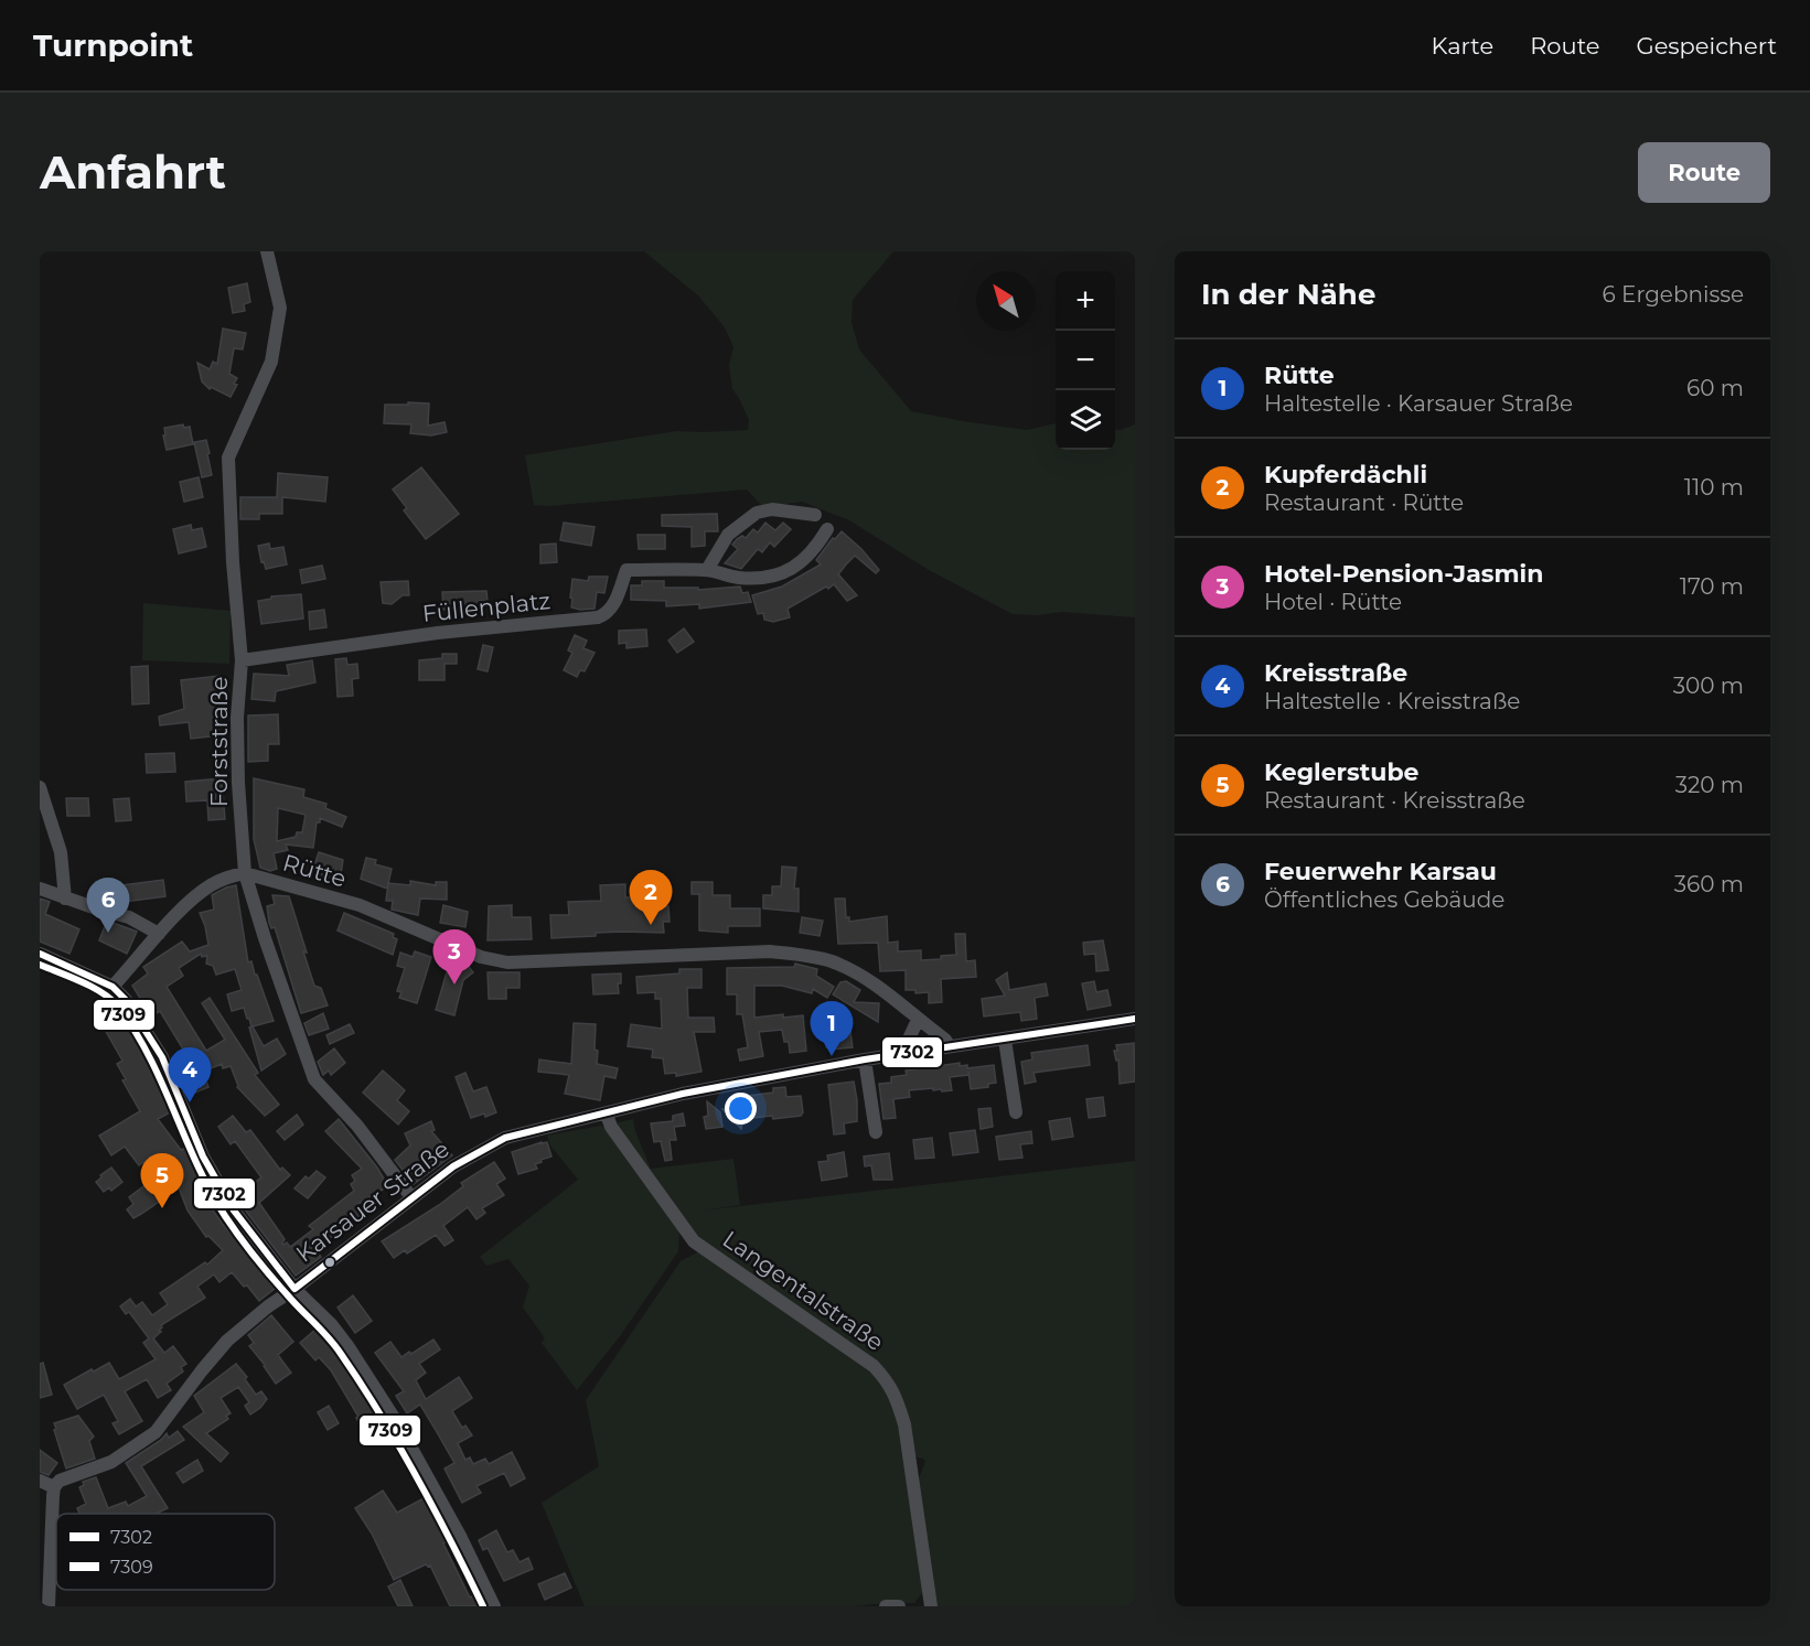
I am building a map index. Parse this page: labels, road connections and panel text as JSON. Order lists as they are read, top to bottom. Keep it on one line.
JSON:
{"streets":{"street":["Füllenplatz","Forststraße","Rütte","Karsauer Straße","Langentalstraße"]},"crossings":[["Füllenplatz","Forststraße"],["Forststraße","Rütte"],["Forststraße","Karsauer Straße"],["Rütte","Karsauer Straße"],["Karsauer Straße","Langentalstraße"]],"lines":["transit line 7302","transit line 7309"],"legend":["7302","7309"],"north":"top left","page":{"header":"Turnpoint","nav":["Karte","Route","Gespeichert"],"buttons":"Route","title":"Anfahrt","heading":["In der Nähe","6 Ergebnisse"],"map_buttons":["+","−"],"list":[{"mark":"1","name":"Rütte","note":"Haltestelle · Karsauer Straße","value":"60 m"},{"mark":"2","name":"Kupferdächli","note":"Restaurant · Rütte","value":"110 m"},{"mark":"3","name":"Hotel-Pension-Jasmin","note":"Hotel · Rütte","value":"170 m"},{"mark":"4","name":"Kreisstraße","note":"Haltestelle · Kreisstraße","value":"300 m"},{"mark":"5","name":"Keglerstube","note":"Restaurant · Kreisstraße","value":"320 m"},{"mark":"6","name":"Feuerwehr Karsau","note":"Öffentliches Gebäude","value":"360 m"}],"pins":["2","6","3","1","4","5"]}}
